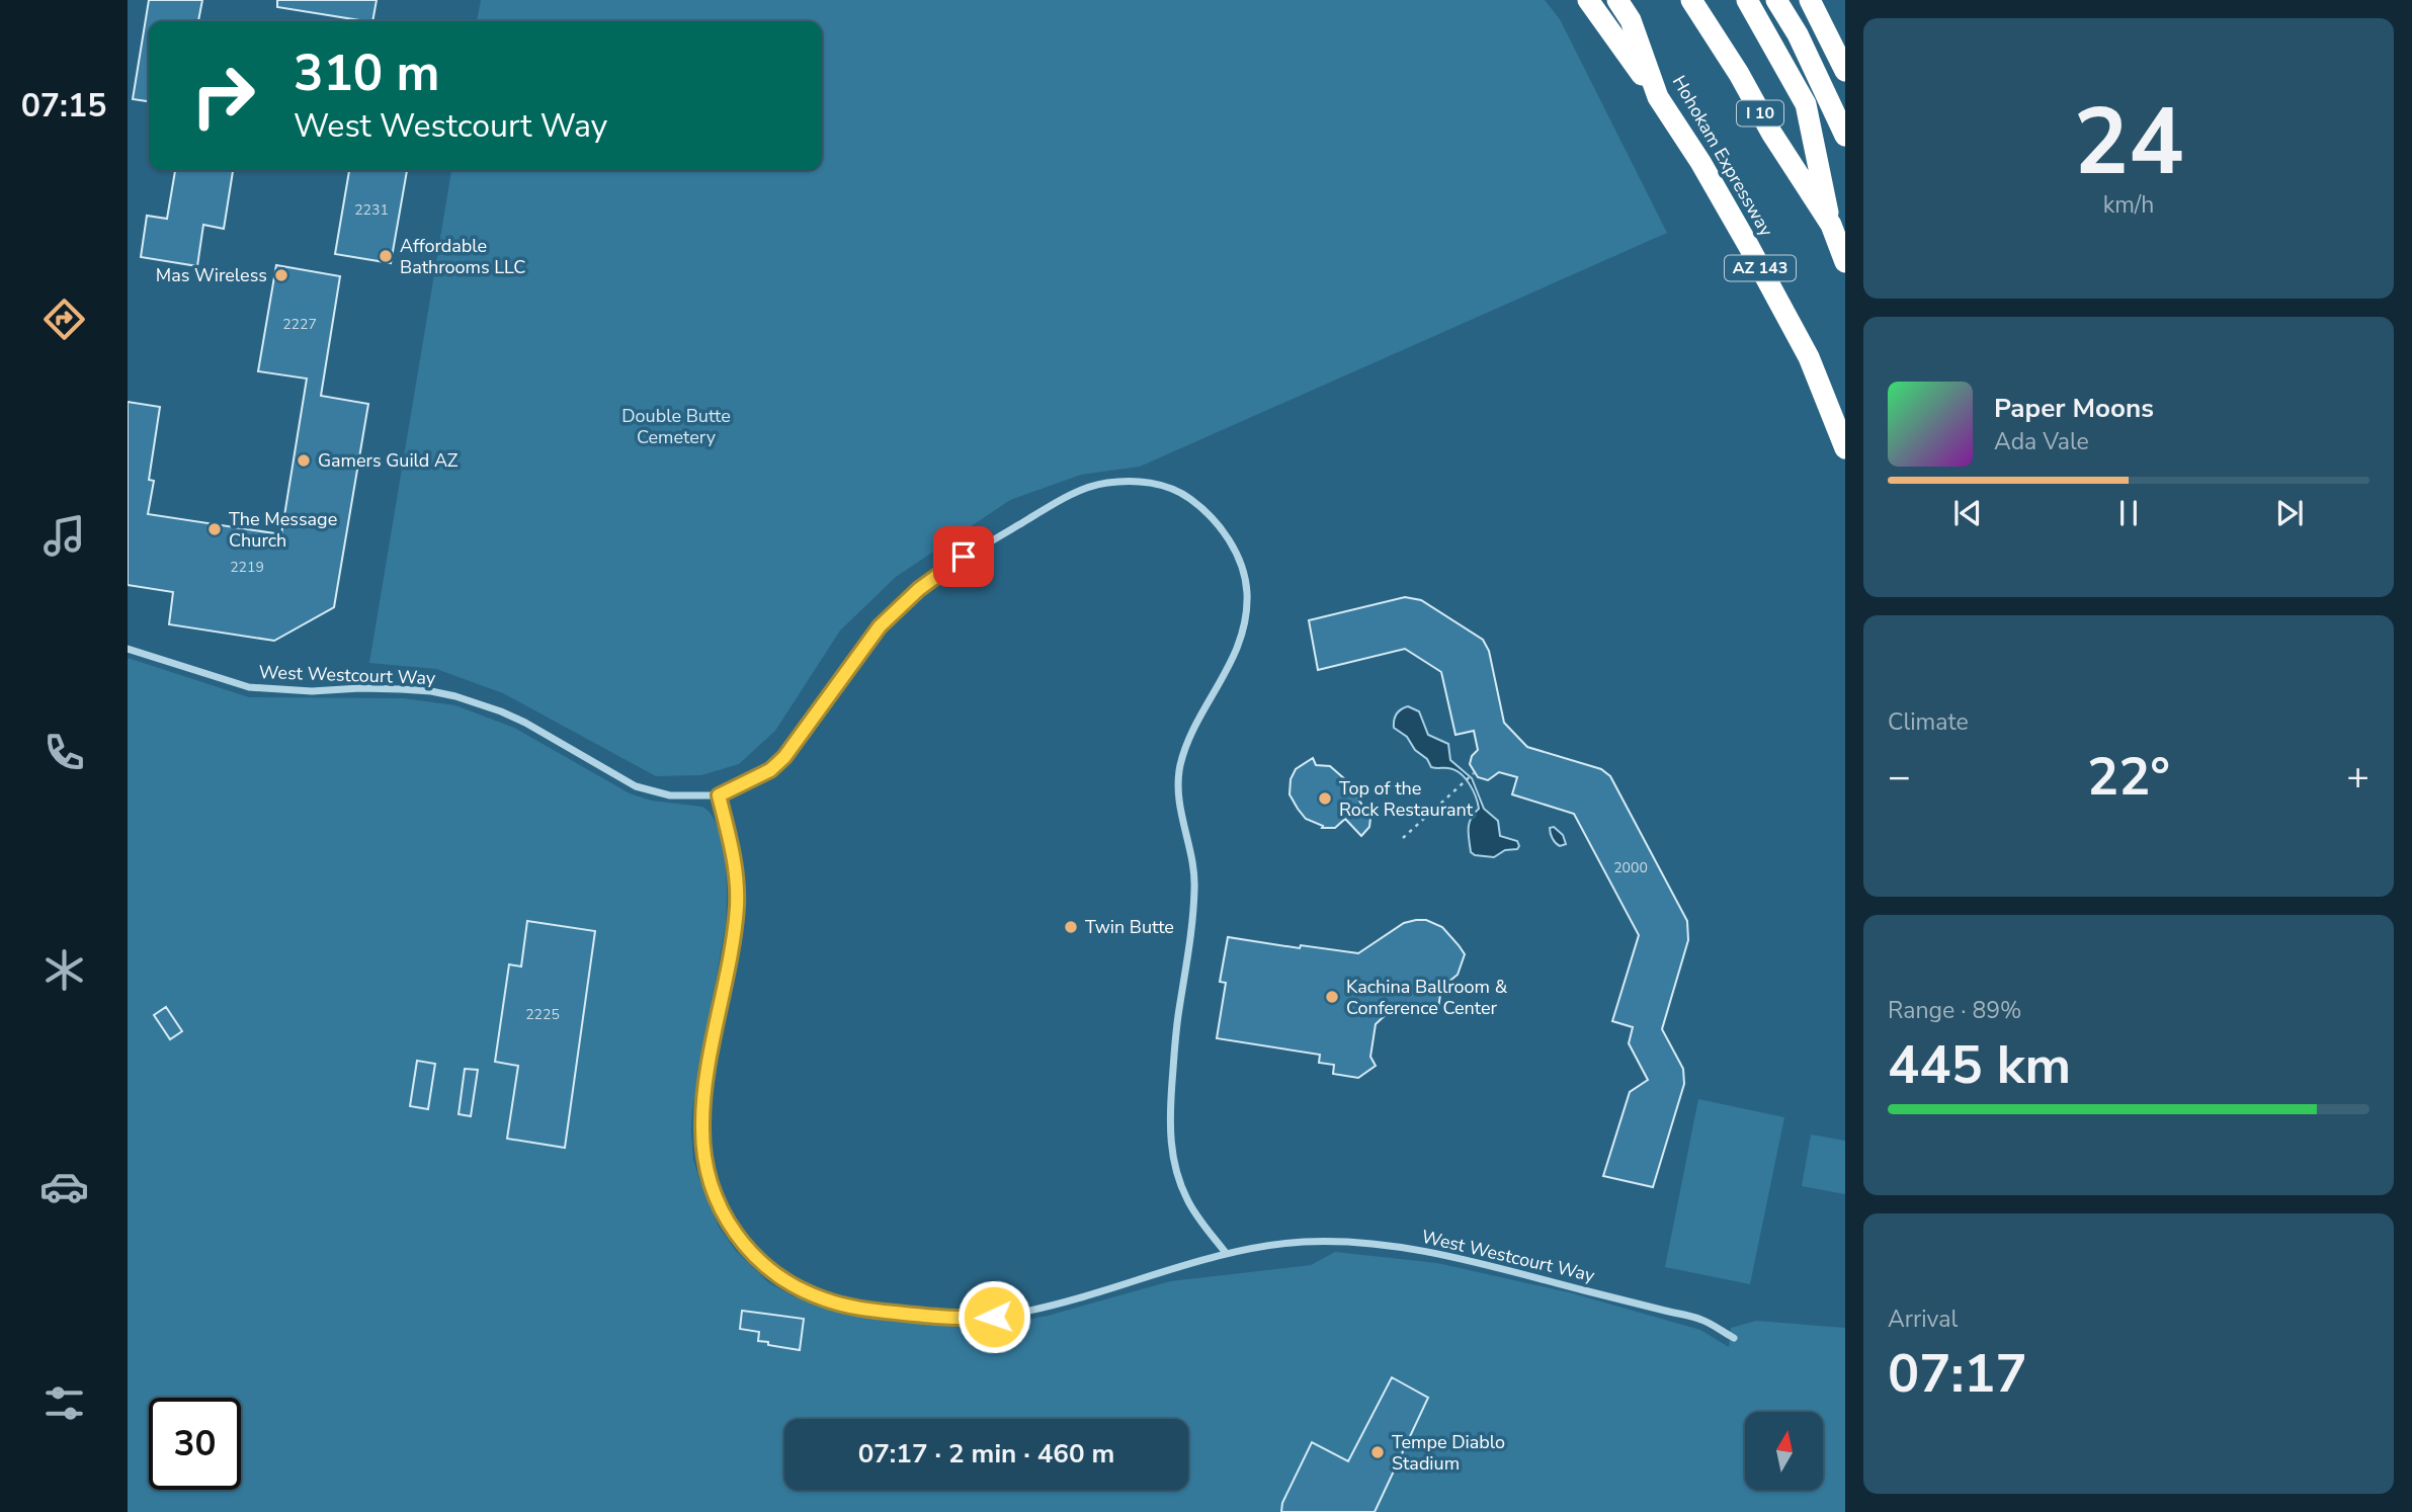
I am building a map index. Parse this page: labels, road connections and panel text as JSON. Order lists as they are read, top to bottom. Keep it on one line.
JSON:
{"streets":{"highway":["I 10","Hohokam Expressway","AZ 143"],"street":["West Westcourt Way"]},"parks":["Double Butte Cemetery"],"places":["Affordable Bathrooms LLC","Mas Wireless","Gamers Guild AZ","The Message Church","Top of the Rock Restaurant","Twin Butte","Kachina Ballroom & Conference Center","Tempe Diablo Stadium"],"house_numbers":["2231","2227","2219","2000","2225"],"north":"top","page":{"tabs":"07:15","tile":[["24","km/h"],"Climate",["Range · 89%","445 km"],["Arrival","07:17"]],"turn":["310 m","West Westcourt Way"],"song":["Paper Moons","Ada Vale"],"heat":["−","22°","+"],"limit":"30","trip":"07:17 · 2 min · 460 m"}}
